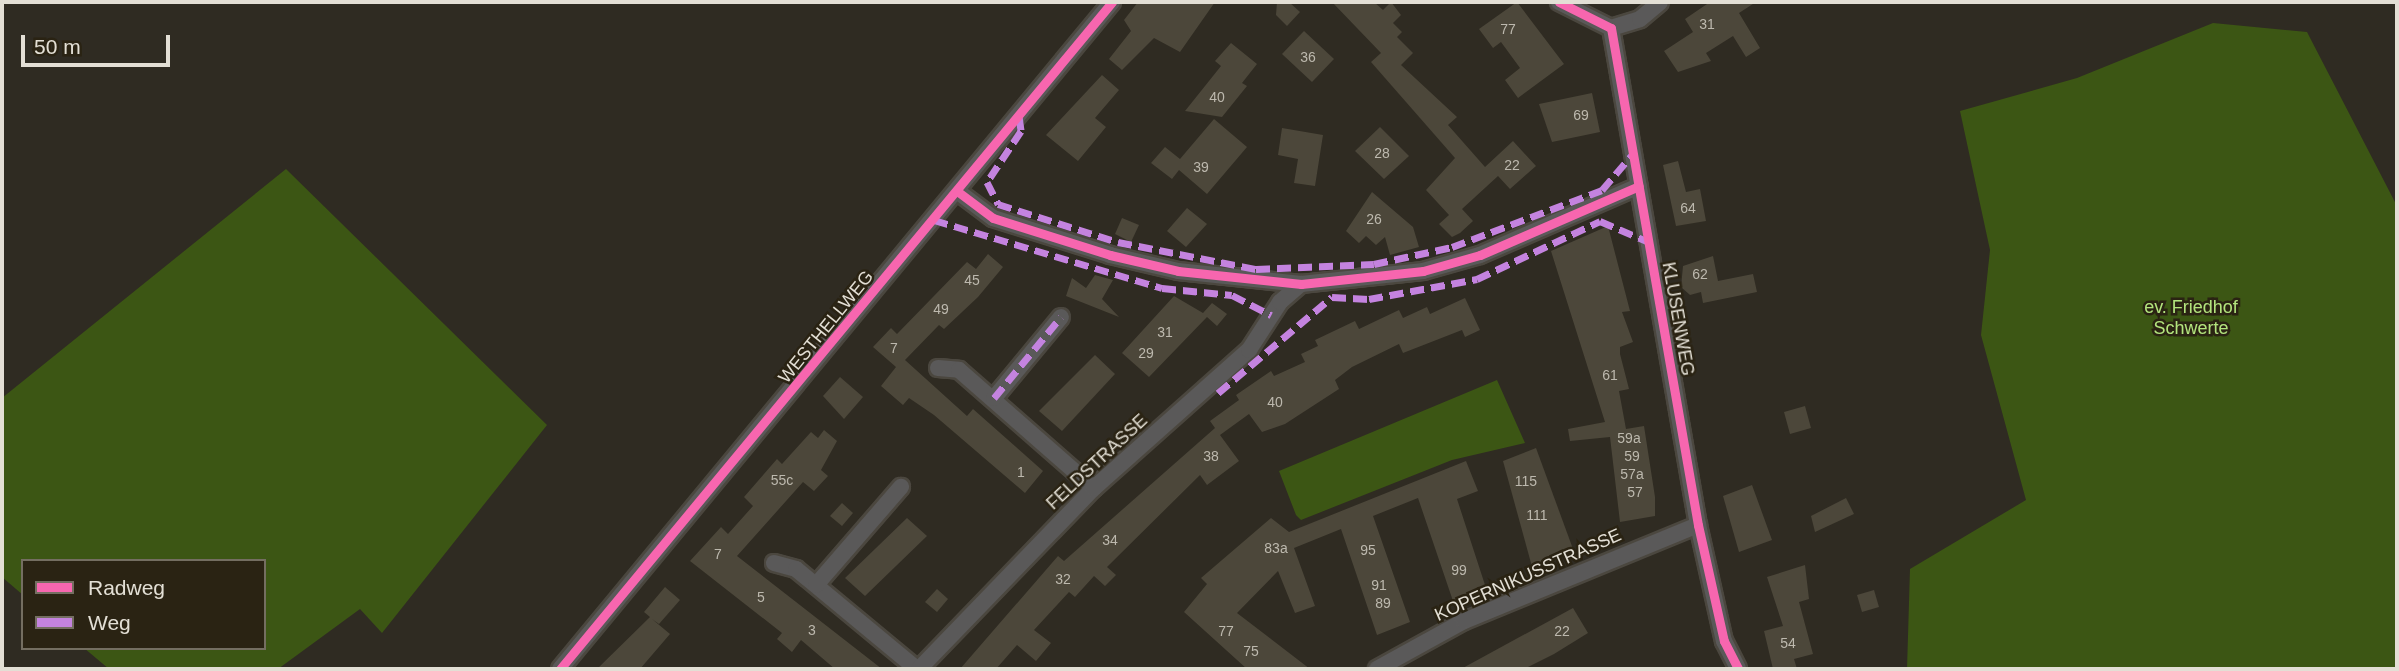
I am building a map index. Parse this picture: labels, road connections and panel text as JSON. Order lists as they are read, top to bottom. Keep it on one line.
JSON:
{"streets":{"street":["KLUSENWEG","WESTHELLWEG","FELDSTRASSE","KOPERNIKUSSTRASSE"]},"crossings":[["KLUSENWEG","KOPERNIKUSSTRASSE"]],"parks":["ev. Friedhof Schwerte"],"house_numbers":["31","77","36","40","69","28","22","39","64","26","62","45","49","31","7","29","61","40","59a","38","59","1","57a","55c","115","57","111","34","83a","95","7","99","32","91","5","89","3","77","22","54","75"],"legend":["Radweg","Weg"],"scale_bar":"50 m"}
